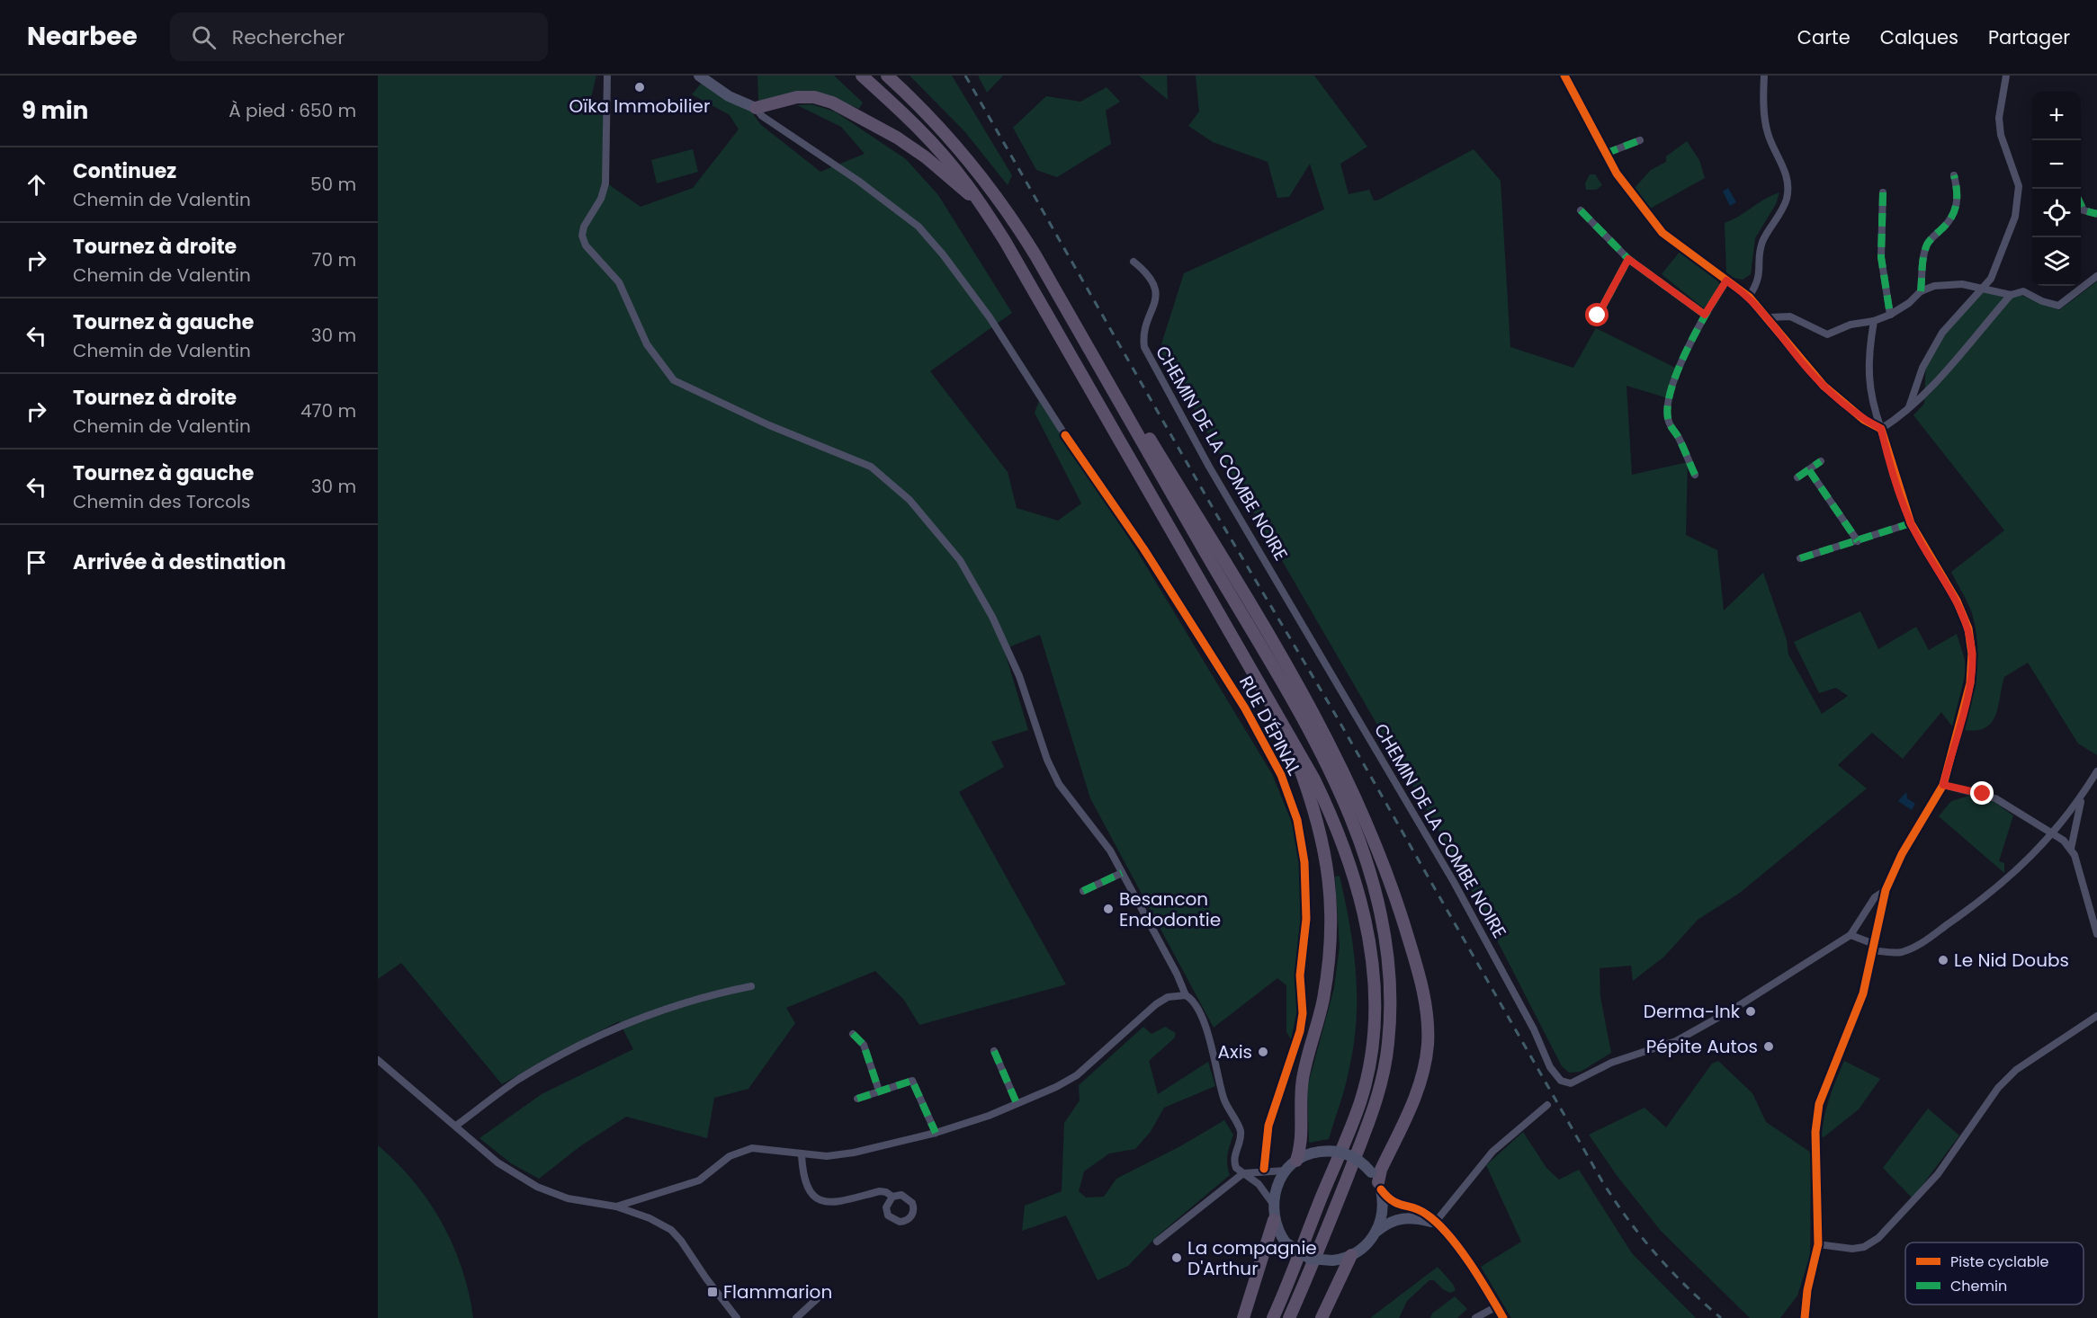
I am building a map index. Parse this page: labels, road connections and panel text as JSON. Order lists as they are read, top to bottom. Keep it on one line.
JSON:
{"streets":{"street":["CHEMIN DE LA COMBE NOIRE"],"cycle path":["RUE D'ÉPINAL"]},"places":{"other":["Oïka Immobilier","Besancon Endodontie","Le Nid Doubs","Derma-Ink","Pépite Autos","Axis","La compagnie D'Arthur"],"transit":["Flammarion"]},"legend":["Piste cyclable","Chemin"],"page":{"header":"Nearbee","search":"Rechercher","nav":["Carte","Calques","Partager"],"heading":["9 min","À pied · 650 m"],"map_buttons":["+","−"],"list":[["Continuez","Chemin de Valentin","50 m"],["Tournez à droite","Chemin de Valentin","70 m"],["Tournez à gauche","Chemin de Valentin","30 m"],["Tournez à droite","Chemin de Valentin","470 m"],["Tournez à gauche","Chemin des Torcols","30 m"],"Arrivée à destination"]}}
